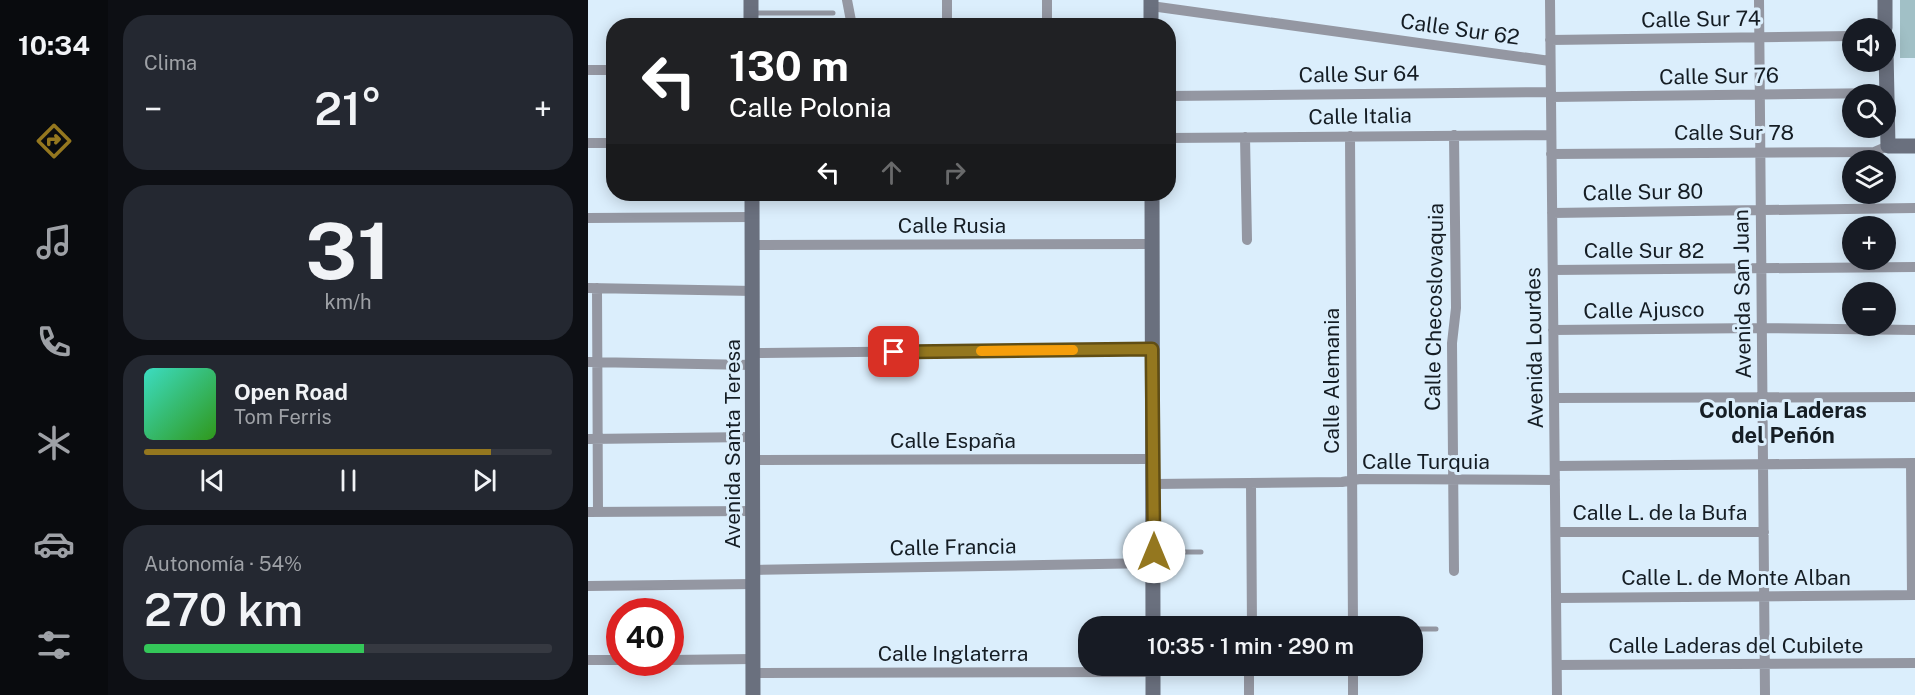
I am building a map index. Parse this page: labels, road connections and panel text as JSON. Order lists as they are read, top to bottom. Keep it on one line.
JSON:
{"streets":{"street":["Calle Sur 74","Calle Sur 62","Calle Sur 64","Calle Sur 76","Calle Italia","Calle Sur 78","Calle Sur 80","Calle Rusia","Calle Sur 82","Avenida San Juan","Calle Checoslovaquia","Calle Ajusco","Avenida Lourdes","Calle Alemania","Calle España","Avenida Santa Teresa","Calle Turquia","Calle L. de la Bufa","Calle Francia","Calle L. de Monte Alban","Calle Laderas del Cubilete","Calle Inglaterra"]},"crossings":[["Calle Sur 74","Avenida San Juan"],["Calle Sur 74","Avenida Lourdes"],["Calle Sur 62","Avenida Lourdes"],["Calle Sur 64","Calle Sur 76"],["Calle Sur 64","Avenida Lourdes"],["Calle Sur 76","Avenida San Juan"],["Calle Sur 76","Avenida Lourdes"],["Calle Italia","Calle Checoslovaquia"],["Calle Italia","Avenida Lourdes"],["Calle Italia","Calle Alemania"],["Calle Sur 78","Avenida San Juan"],["Calle Sur 78","Avenida Lourdes"],["Calle Sur 80","Avenida San Juan"],["Calle Sur 80","Avenida Lourdes"],["Calle Rusia","Avenida Santa Teresa"],["Calle Sur 82","Avenida San Juan"],["Calle Sur 82","Avenida Lourdes"],["Avenida San Juan","Calle Ajusco"],["Avenida San Juan","Calle L. de la Bufa"],["Avenida San Juan","Calle L. de Monte Alban"],["Avenida San Juan","Calle Laderas del Cubilete"],["Calle Checoslovaquia","Calle Turquia"],["Calle Ajusco","Avenida Lourdes"],["Avenida Lourdes","Calle Turquia"],["Avenida Lourdes","Calle L. de la Bufa"],["Avenida Lourdes","Calle L. de Monte Alban"],["Avenida Lourdes","Calle Laderas del Cubilete"],["Calle Alemania","Calle Turquia"],["Calle España","Avenida Santa Teresa"],["Avenida Santa Teresa","Calle Francia"],["Avenida Santa Teresa","Calle Inglaterra"]],"districts":["Colonia Laderas del Peñón"],"page":{"tabs":"10:34","tile":["Clima",["31","km/h"],["Autonomía · 54%","270 km"]],"map_buttons":["+","−"],"turn":["130 m","Calle Polonia"],"heat":["−","21°","+"],"song":["Open Road","Tom Ferris"],"limit":"40","trip":"10:35 · 1 min · 290 m"}}
